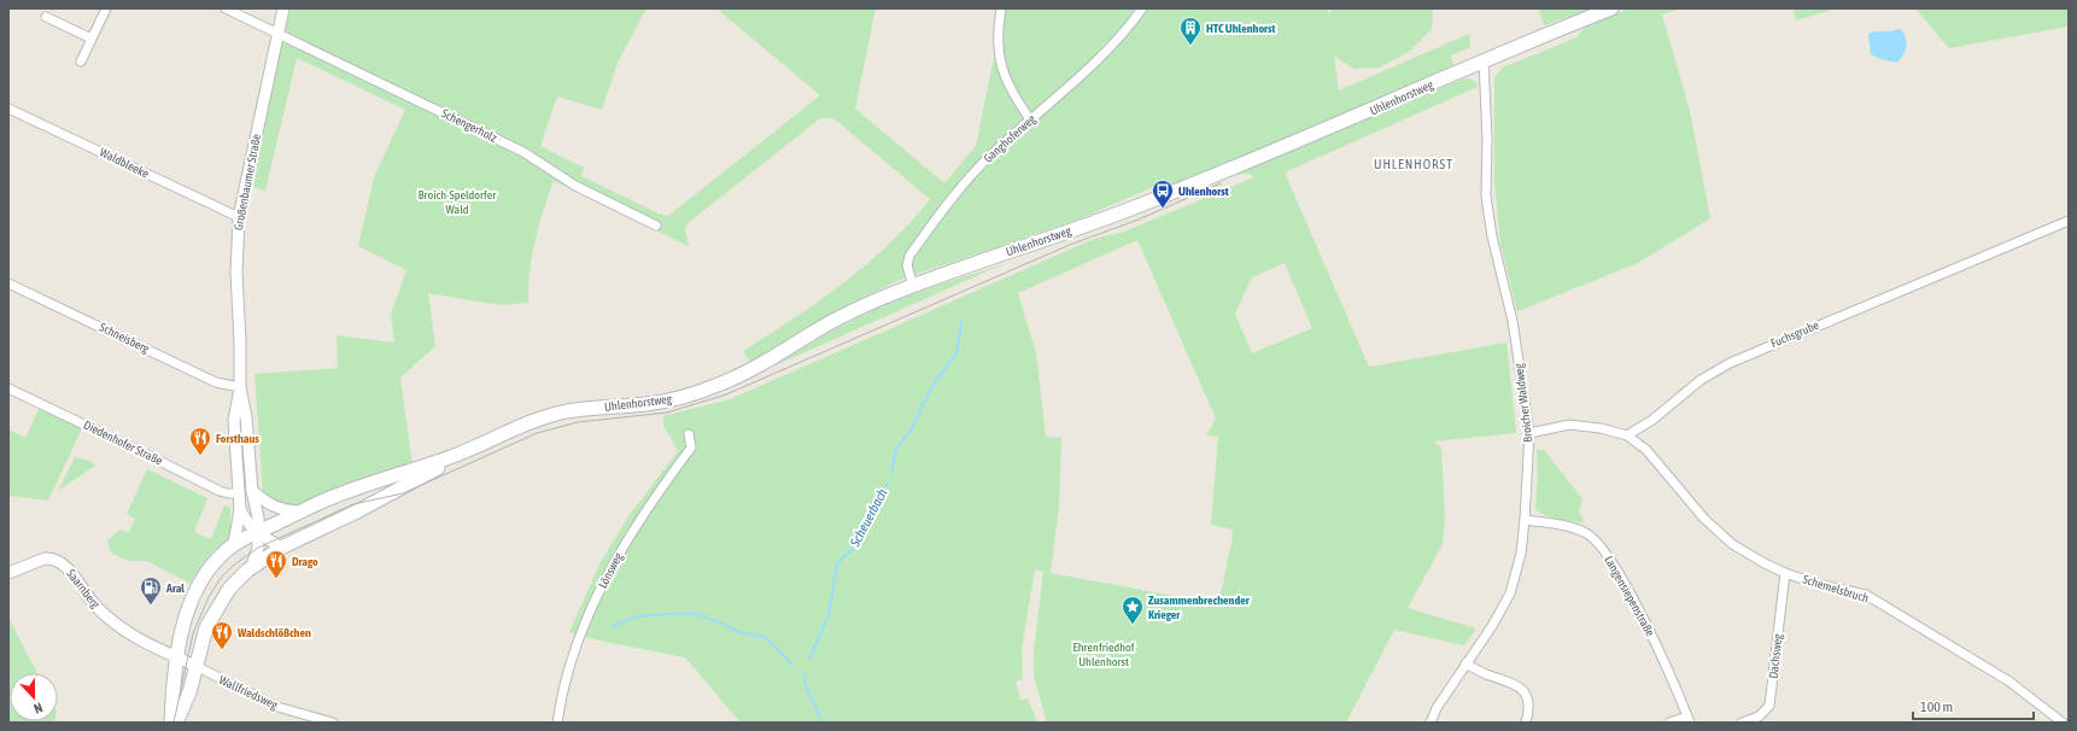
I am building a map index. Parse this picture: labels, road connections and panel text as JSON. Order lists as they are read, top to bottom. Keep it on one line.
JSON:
{"streets":{"main road":["Uhlenhorstweg"],"street":["Schengerholz","Ganghoferweg","Waldbleeke","Großenbaumer Straße","Fuchsgrube","Schneisberg","Broicher Waldweg","Diedenhofer Straße","Lönsweg","Saarnberg","Schemelsbruch","Langensiepenstraße","Dachsweg","Wallfriedsweg"]},"crossings":[["Uhlenhorstweg","Ganghoferweg"],["Uhlenhorstweg","Großenbaumer Straße"],["Uhlenhorstweg","Broicher Waldweg"],["Schengerholz","Großenbaumer Straße"],["Waldbleeke","Großenbaumer Straße"],["Großenbaumer Straße","Schneisberg"],["Großenbaumer Straße","Diedenhofer Straße"],["Fuchsgrube","Schemelsbruch"],["Broicher Waldweg","Langensiepenstraße"],["Schemelsbruch","Dachsweg"]],"districts":["UHLENHORST"],"water":["Scheuerbach"],"parks":["Broich-Speldorfer Wald","Ehrenfriedhof Uhlenhorst"],"places":{"building":["HTC Uhlenhorst"],"bus stop":["Uhlenhorst"],"restaurant":["Forsthaus","Drago","Waldschlößchen"],"fuel station":["Aral"],"place":["Zusammenbrechender Krieger"]},"scale_bar":"100 m","north":"bottom"}
